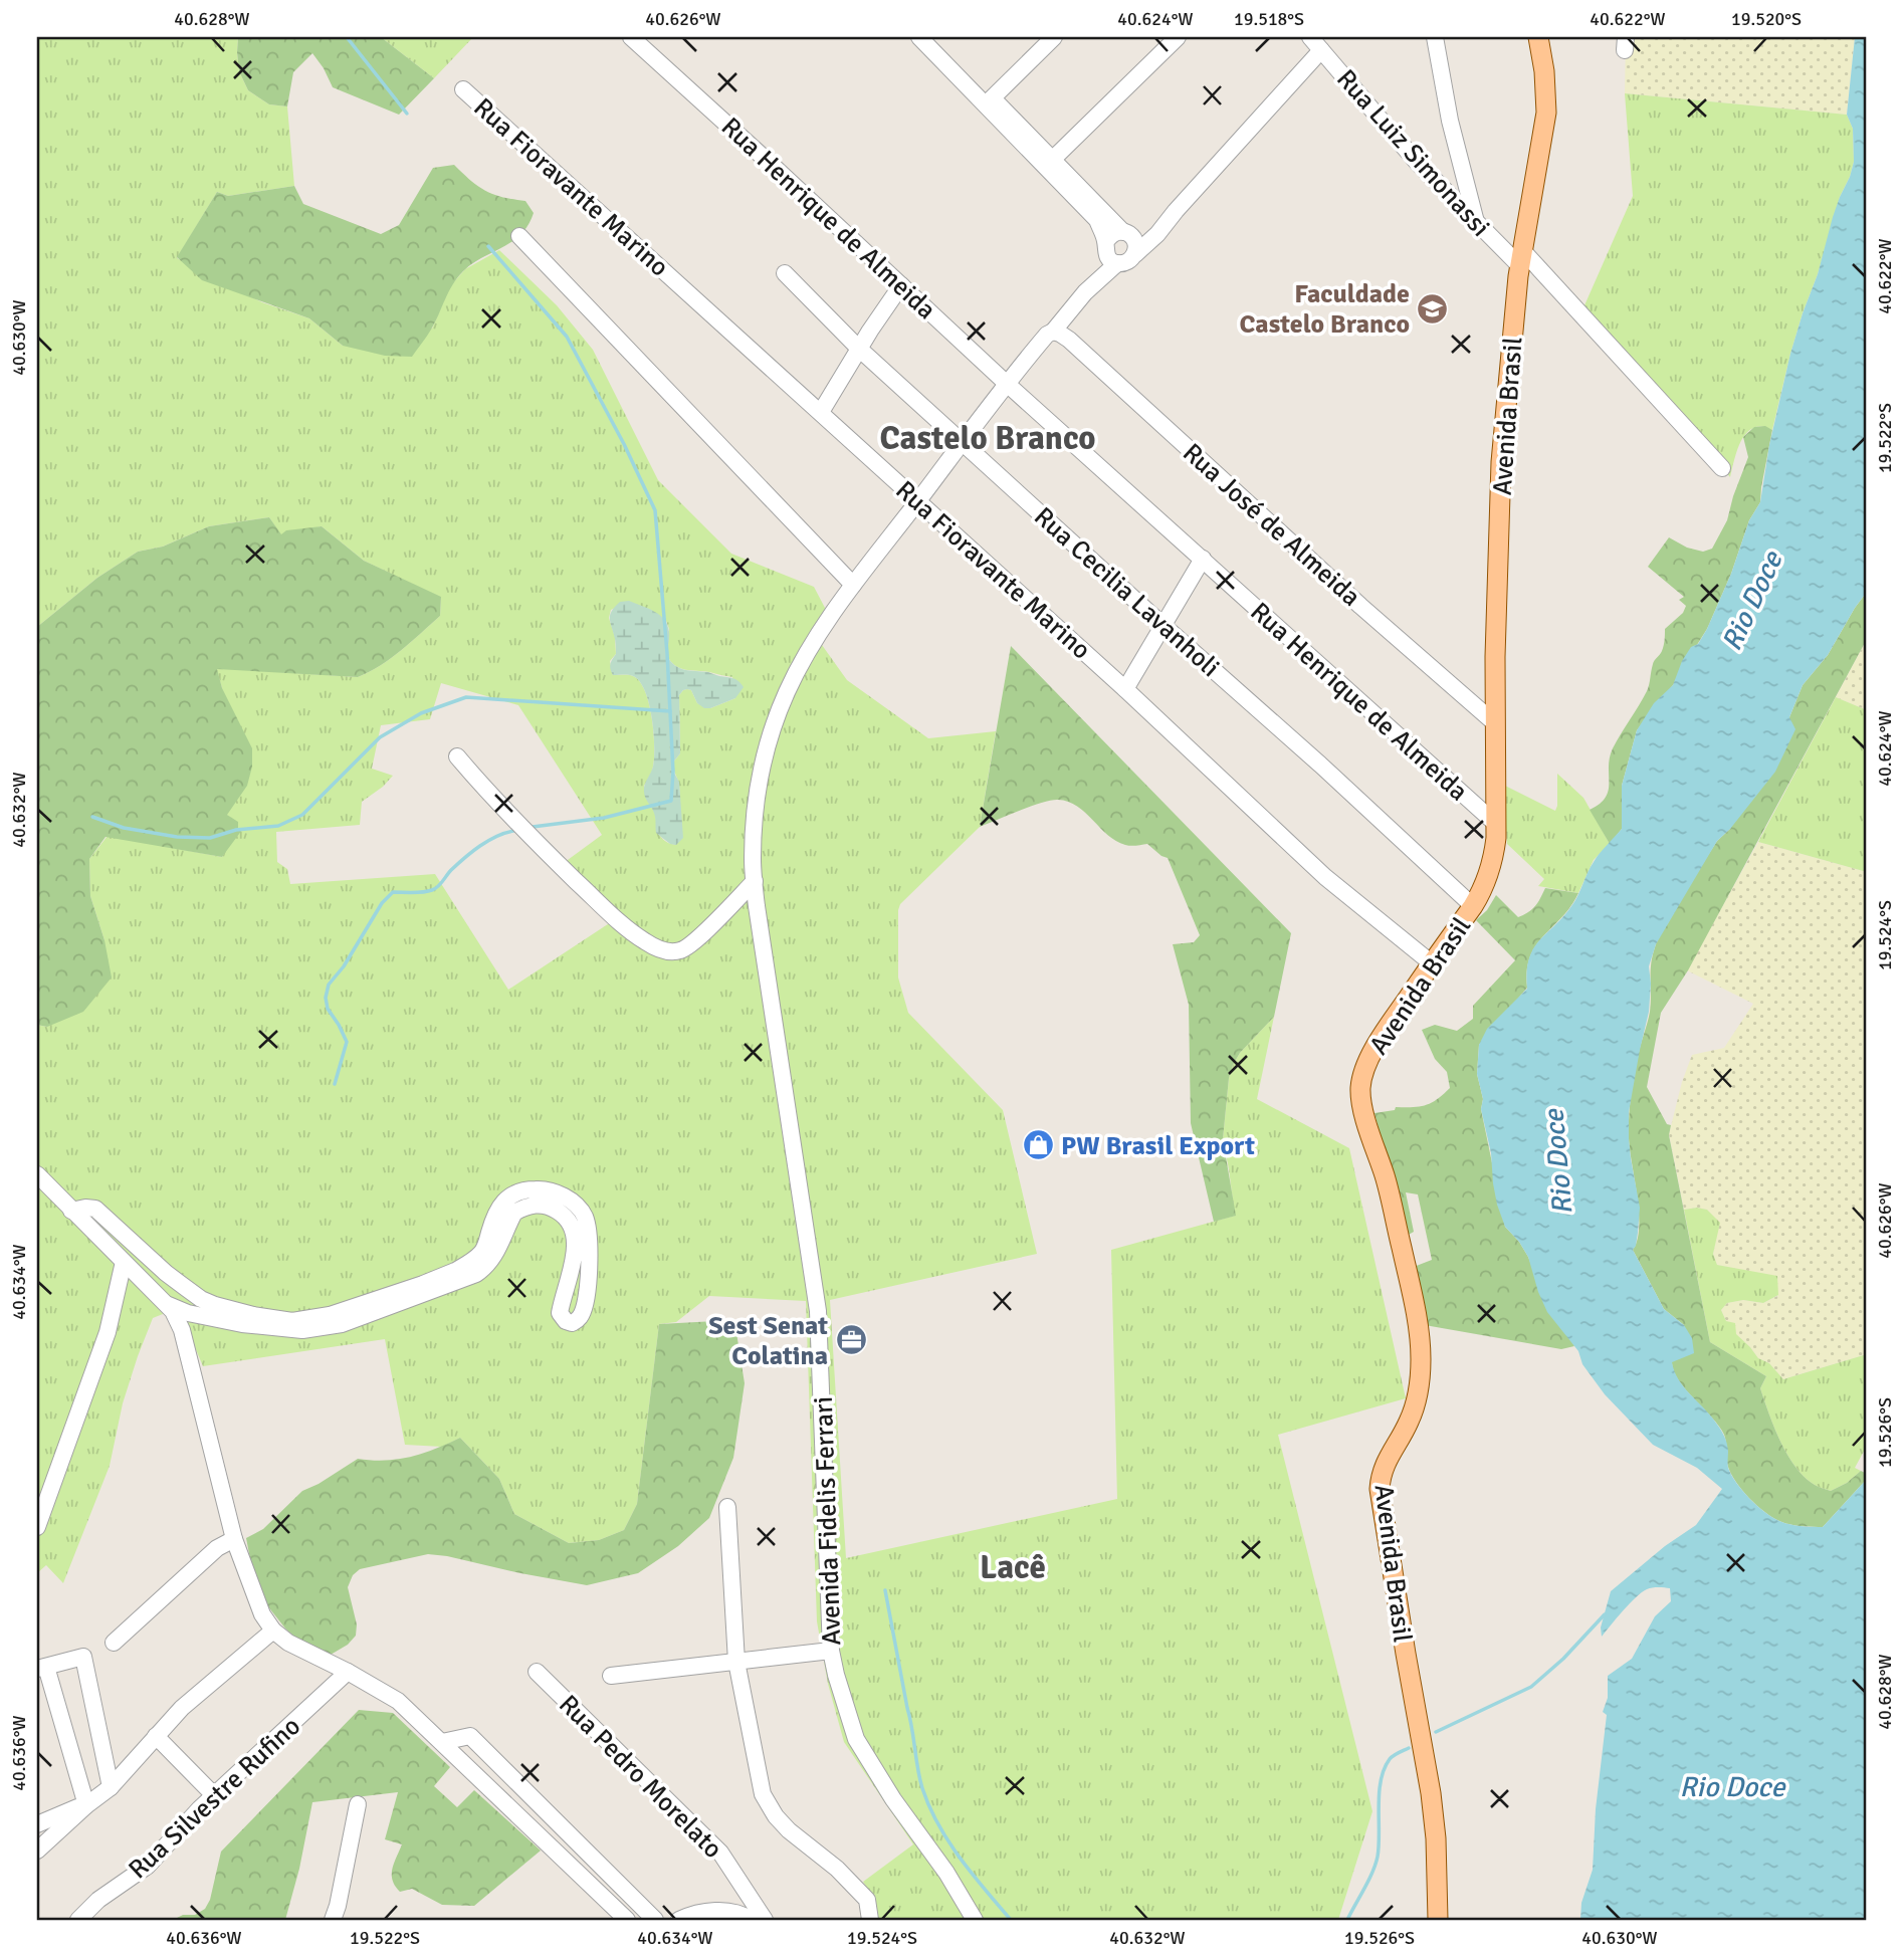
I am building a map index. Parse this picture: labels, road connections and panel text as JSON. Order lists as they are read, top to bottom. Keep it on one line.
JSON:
{"streets":{"main road":["Avenida Brasil"],"street":["Rua Luiz Simonassi","Rua Fioravante Marino","Rua Henrique de Almeida","Rua José de Almeida","Rua Cecilia Lavanholi","Avenida Fidelis Ferrari","Rua Pedro Morelato","Rua Silvestre Rufino"]},"crossings":[["Rua Luiz Simonassi","Avenida Brasil"],["Rua Fioravante Marino","Avenida Brasil"],["Rua Fioravante Marino","Avenida Fidelis Ferrari"],["Rua Henrique de Almeida","Avenida Brasil"],["Rua Henrique de Almeida","Avenida Fidelis Ferrari"],["Avenida Brasil","Rua José de Almeida"],["Avenida Brasil","Rua Cecilia Lavanholi"],["Rua José de Almeida","Avenida Fidelis Ferrari"],["Rua Cecilia Lavanholi","Avenida Fidelis Ferrari"]],"districts":["Castelo Branco","Lacê"],"water":["Rio Doce"],"places":{"school or university":["Faculdade Castelo Branco"],"shop":["PW Brasil Export"],"office":["Sest Senat Colatina"]},"coordinates":["40.628°W","40.626°W","40.624°W","19.518°S","40.622°W","19.520°S","40.630°W","19.522°S","40.632°W","19.524°S","40.634°W","19.526°S","40.636°W"]}
